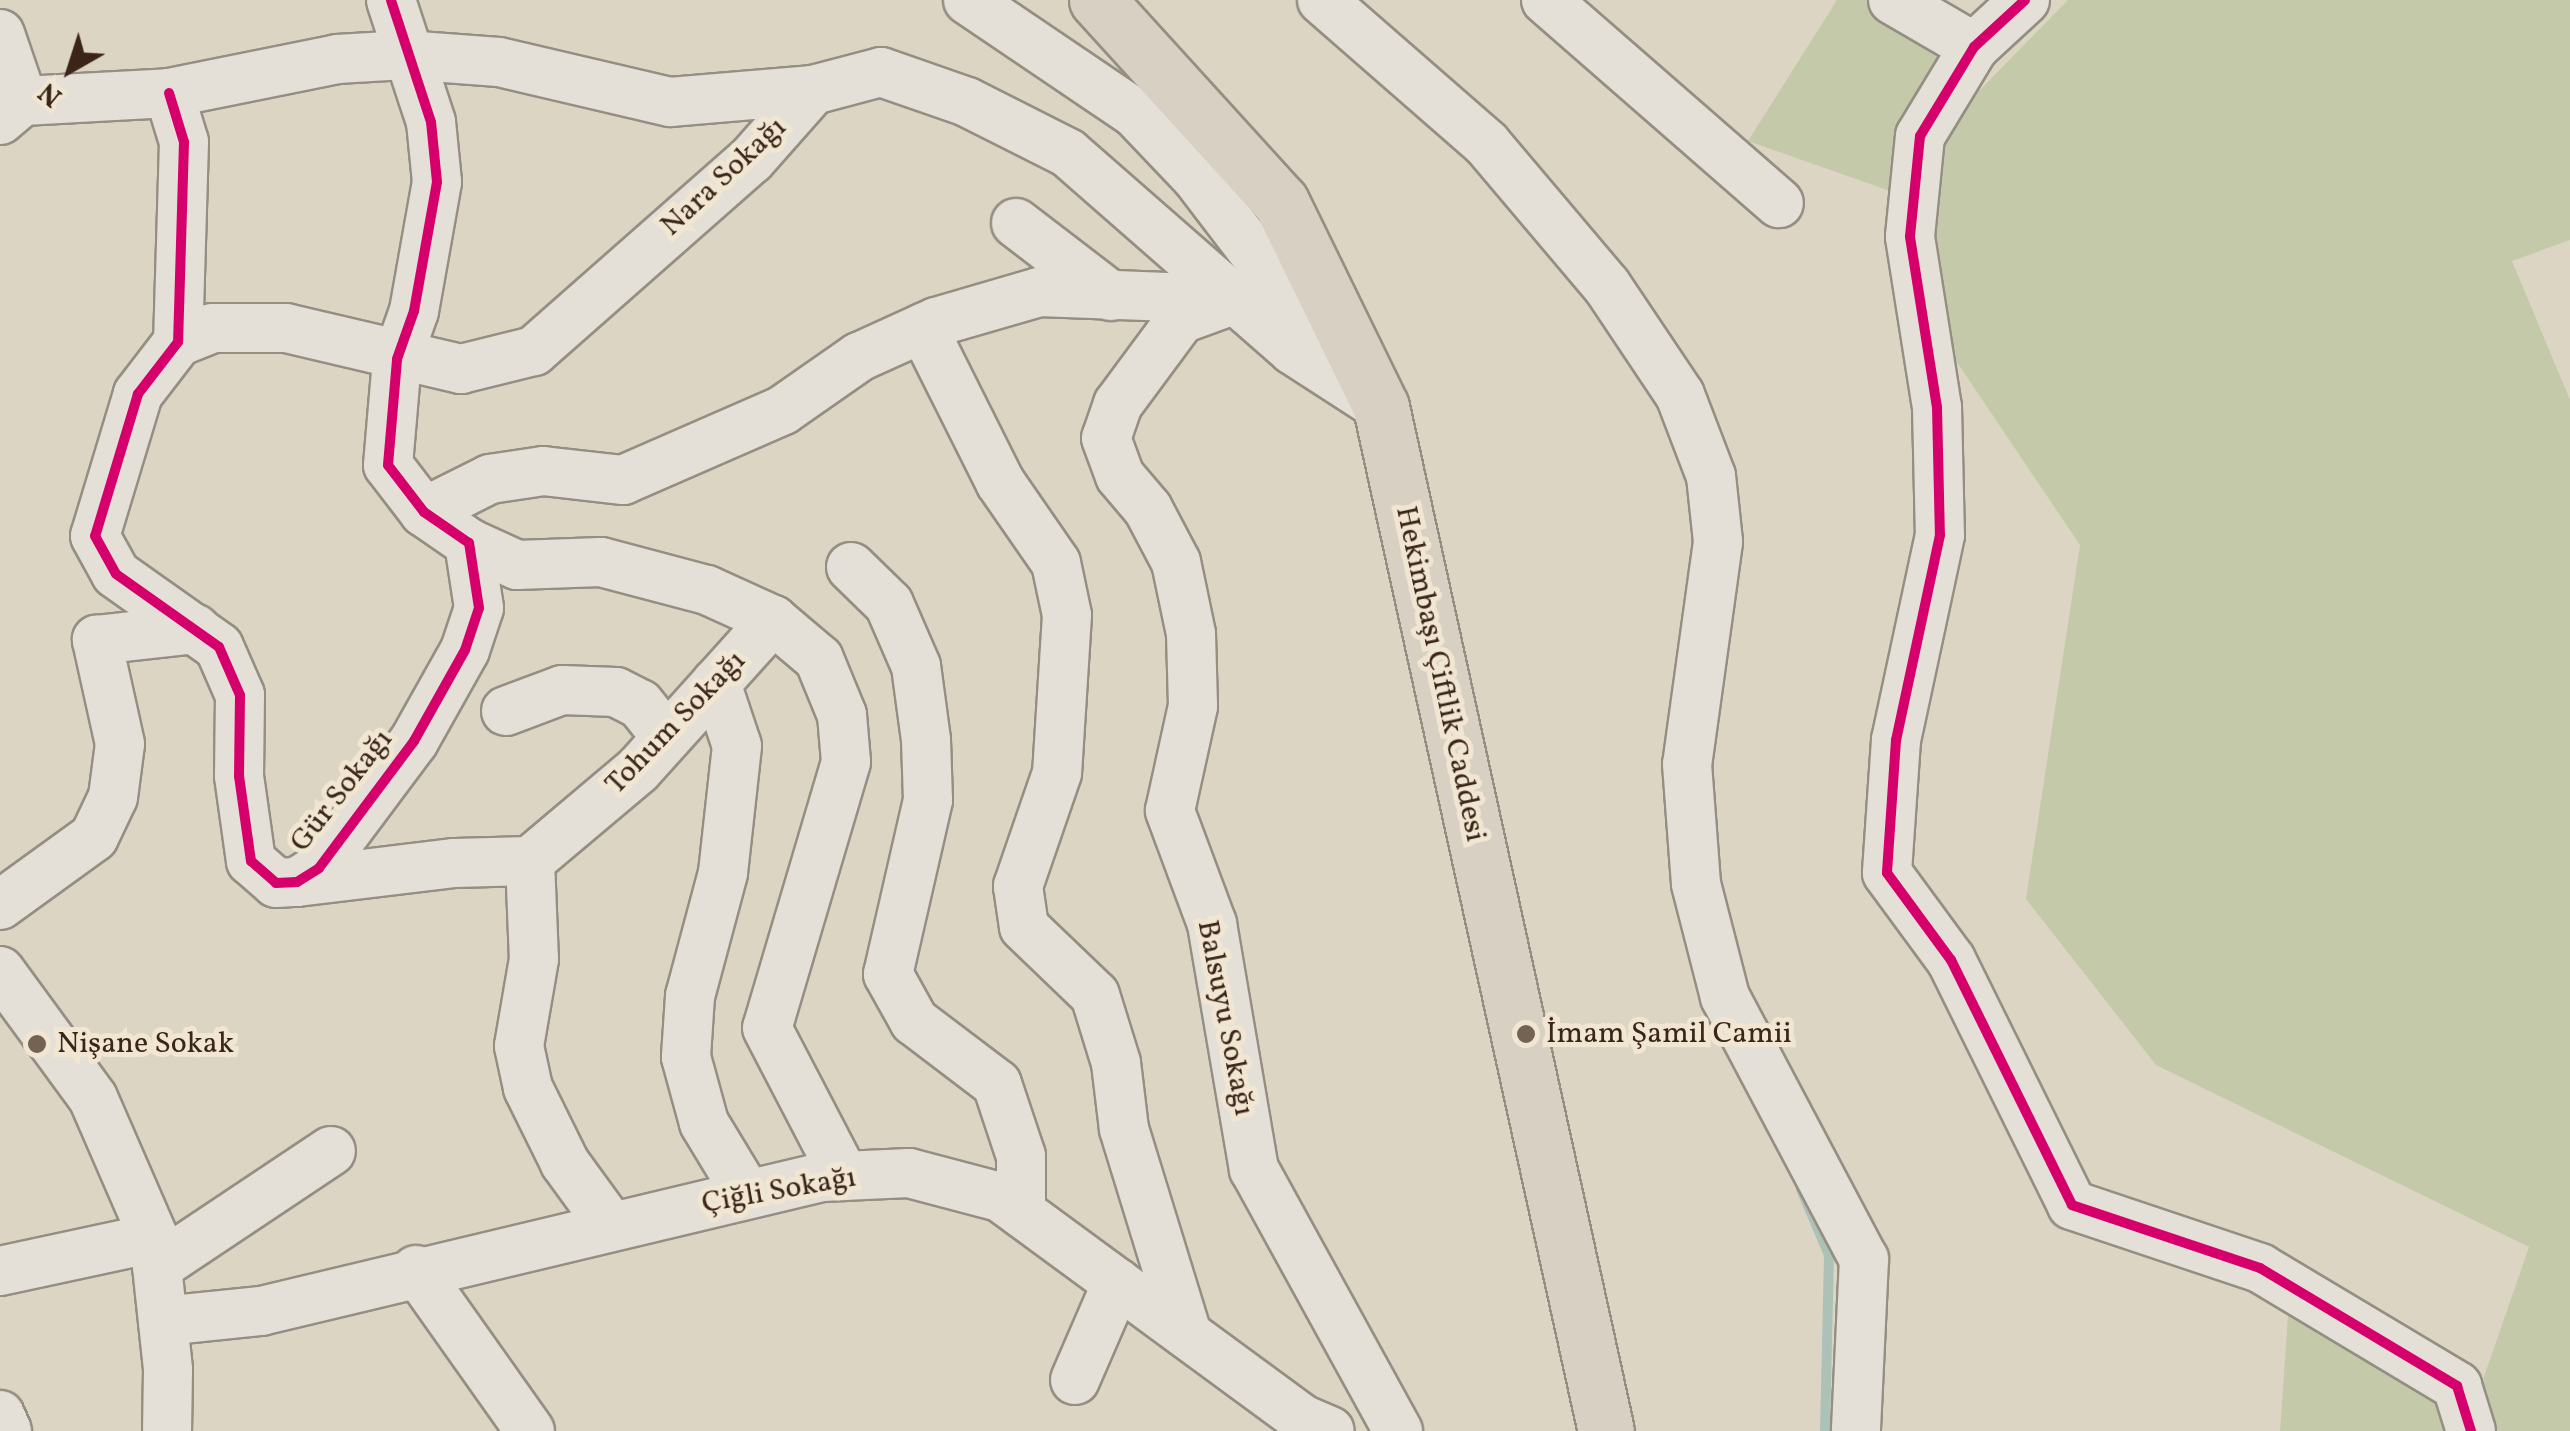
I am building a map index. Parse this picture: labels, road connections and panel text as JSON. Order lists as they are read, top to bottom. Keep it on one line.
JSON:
{"streets":{"main road":["Hekimbaşı Çiftlik Caddesi"],"street":["Nara Sokağı","Tohum Sokağı","Gür Sokağı","Balsuyu Sokağı","Çiğli Sokağı"]},"crossings":[["Nara Sokağı","Gür Sokağı"]],"places":["İmam Şamil Camii","Nişane Sokak"],"north":"bottom left"}
